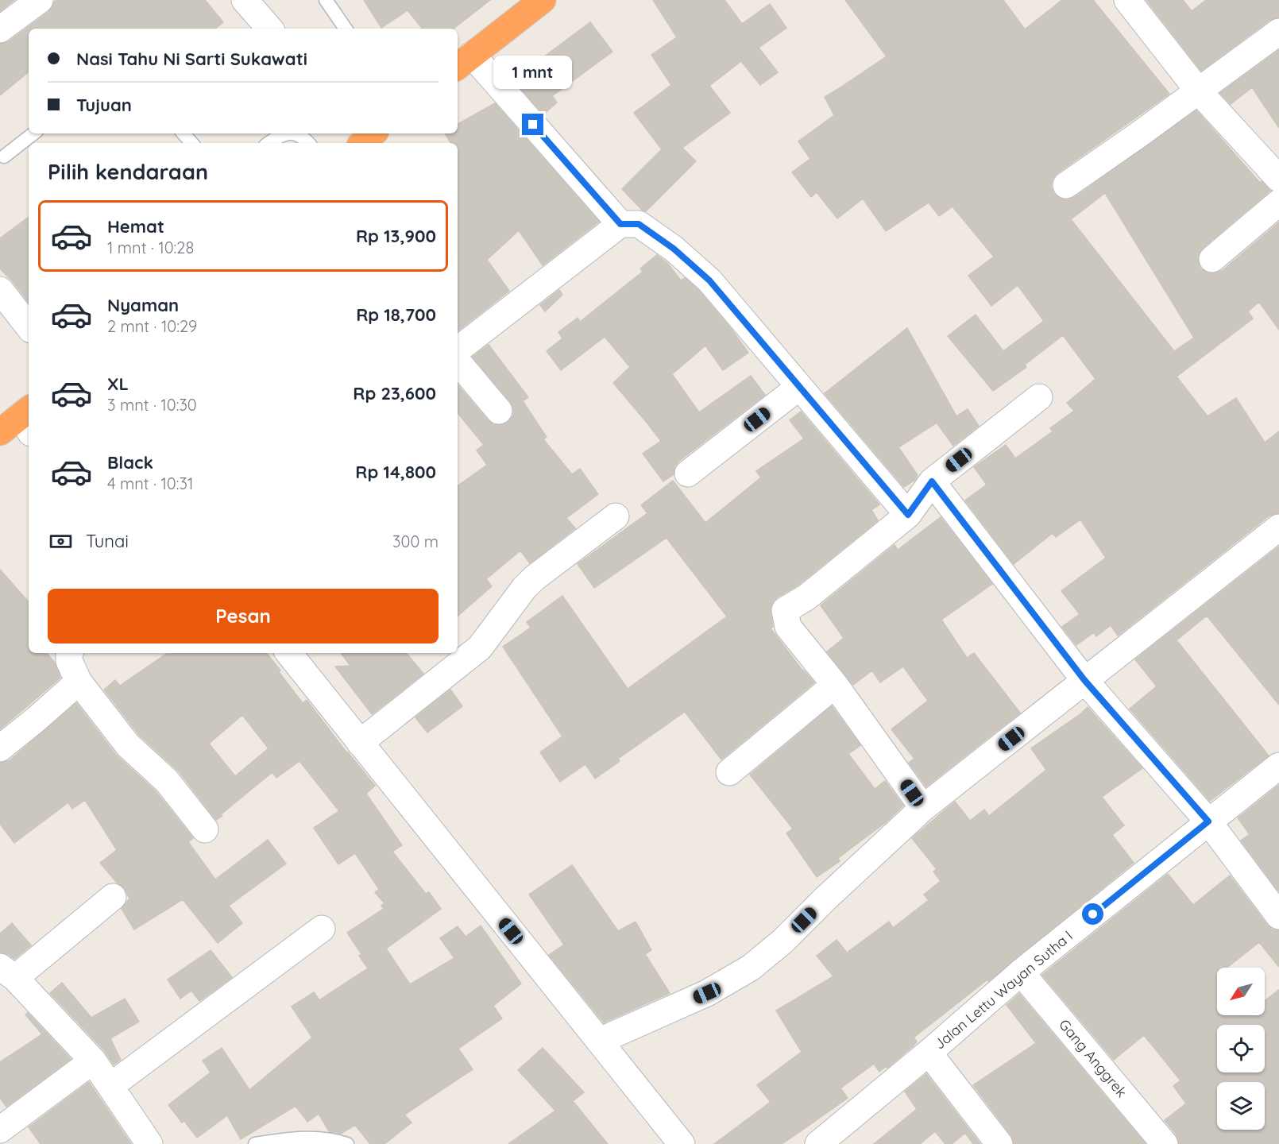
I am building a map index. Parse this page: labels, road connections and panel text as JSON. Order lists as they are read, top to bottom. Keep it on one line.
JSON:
{"streets":{"street":["Jalan Lettu Wayan Sutha I","Gang Anggrek"]},"crossings":[["Jalan Lettu Wayan Sutha I","Gang Anggrek"]],"north":"bottom left","page":{"banner":["Nasi Tahu Ni Sarti Sukawati","Tujuan"],"bubble":"1 mnt","heading":"Pilih kendaraan","list":[{"name":"Hemat","note":"1 mnt · 10:28","value":"Rp 13,900"},{"name":"Nyaman","note":"2 mnt · 10:29","value":"Rp 18,700"},{"name":"XL","note":"3 mnt · 10:30","value":"Rp 23,600"},{"name":"Black","note":"4 mnt · 10:31","value":"Rp 14,800"}],"pay":["Tunai","300 m"],"buttons":"Pesan"}}
